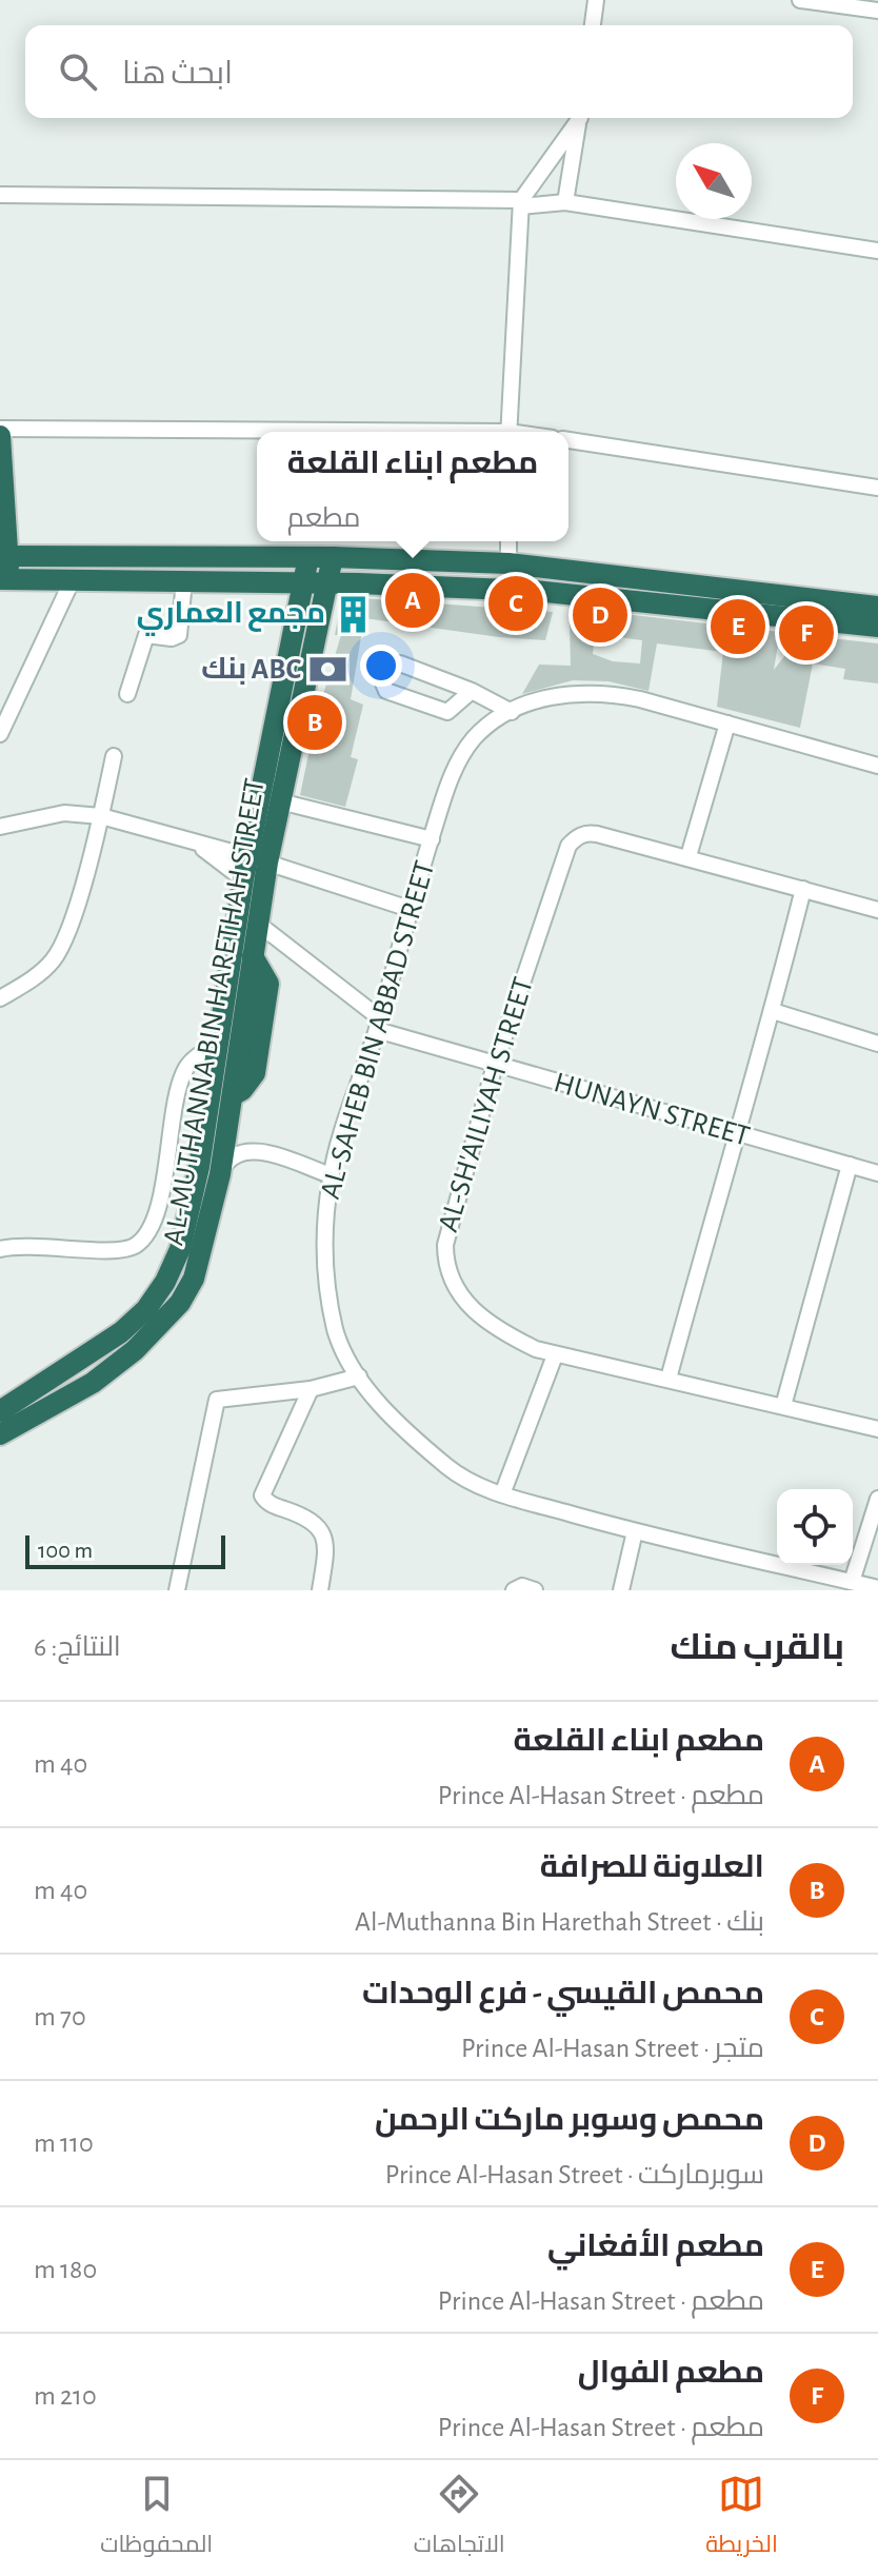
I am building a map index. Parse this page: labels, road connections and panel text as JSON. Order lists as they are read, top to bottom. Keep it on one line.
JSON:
{"streets":{"highway":["AL-MUTHANNA BIN HARETHAH STREET"],"street":["AL-SAHEB BIN ABBAD STREET","AL-SH'AILIYAH STREET","HUNAYN STREET"]},"crossings":[["AL-SAHEB BIN ABBAD STREET","HUNAYN STREET"],["AL-SH'AILIYAH STREET","HUNAYN STREET"]],"places":{"building":["مجمع العماري"],"bank":["بنك ABC"]},"scale_bar":"100 m","north":"top left","page":{"search":"ابحث هنا","popup":["مطعم ابناء القلعة","مطعم"],"pins":["A","C","D","E","F","B"],"scale":"100 m","heading":["بالقرب منك","النتائج: 6"],"list":[{"mark":"A","name":"مطعم ابناء القلعة","note":"مطعم · Prince Al-Hasan Street","value":"40 m"},{"mark":"B","name":"العلاونة للصرافة","note":"بنك · Al-Muthanna Bin Harethah Street","value":"40 m"},{"mark":"C","name":"محمص القيسي - فرع الوحدات","note":"متجر · Prince Al-Hasan Street","value":"70 m"},{"mark":"D","name":"محمص وسوبر ماركت الرحمن","note":"سوبرماركت · Prince Al-Hasan Street","value":"110 m"},{"mark":"E","name":"مطعم الأفغاني","note":"مطعم · Prince Al-Hasan Street","value":"180 m"},{"mark":"F","name":"مطعم الفوال","note":"مطعم · Prince Al-Hasan Street","value":"210 m"}],"nav":["الخريطة","الاتجاهات","المحفوظات"]}}
